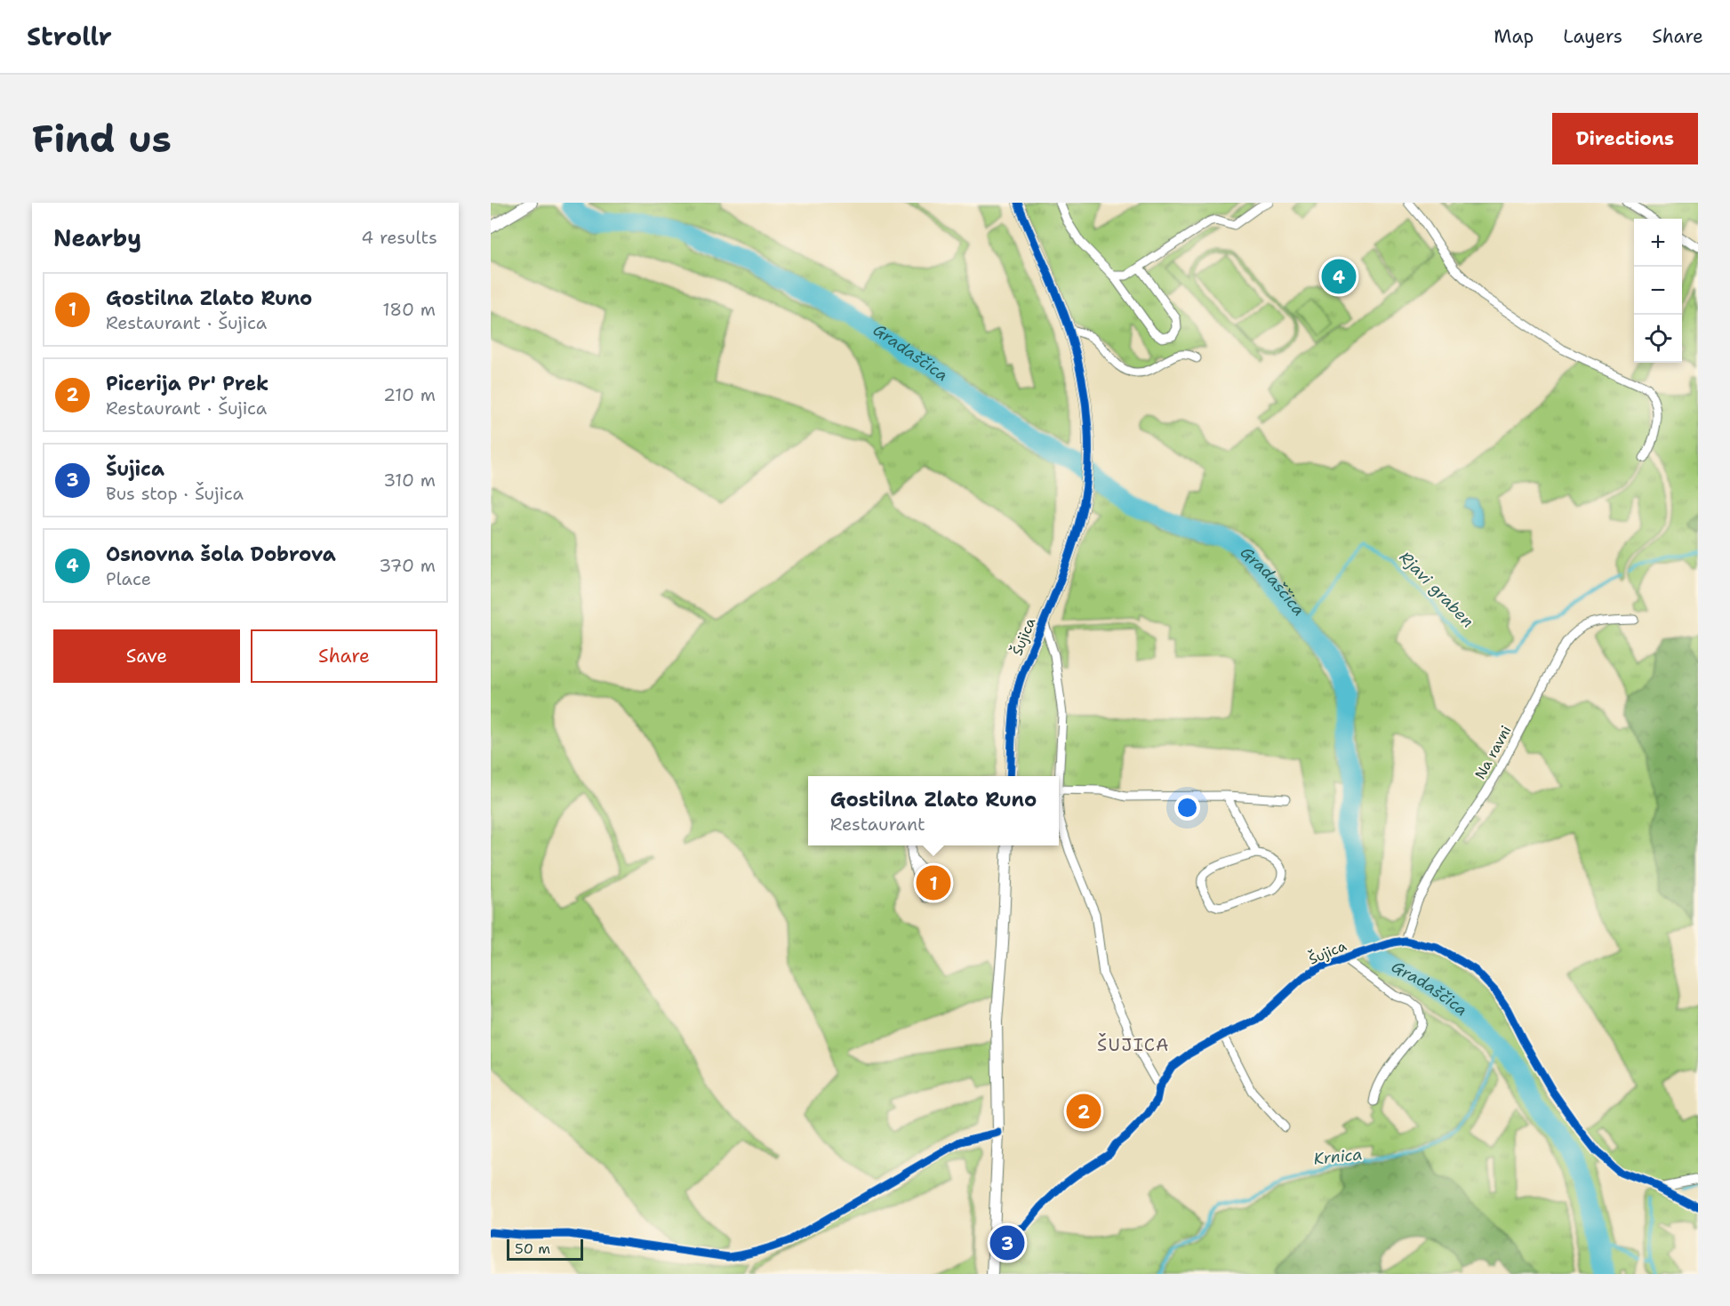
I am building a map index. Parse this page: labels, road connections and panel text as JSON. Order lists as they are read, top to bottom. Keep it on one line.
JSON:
{"streets":{"street":["Šujica","Na ravni"]},"crossings":[["Šujica","Na ravni"]],"districts":["ŠUJICA"],"water":["Gradaščica","Rjavi graben","Krnica"],"scale_bar":"50 m","page":{"header":"Strollr","nav":["Map","Layers","Share"],"buttons":["Directions",["Save","Share"]],"title":"Find us","heading":["Nearby","4 results"],"map_buttons":["+","−"],"pins":["4","1","2","3"],"list":[{"mark":"1","name":"Gostilna Zlato Runo","note":"Restaurant · Šujica","value":"180 m"},{"mark":"2","name":"Picerija Pr' Prek","note":"Restaurant · Šujica","value":"210 m"},{"mark":"3","name":"Šujica","note":"Bus stop · Šujica","value":"310 m"},{"mark":"4","name":"Osnovna šola Dobrova","note":"Place","value":"370 m"}],"popup":["Gostilna Zlato Runo","Restaurant"],"scale":"50 m"}}
